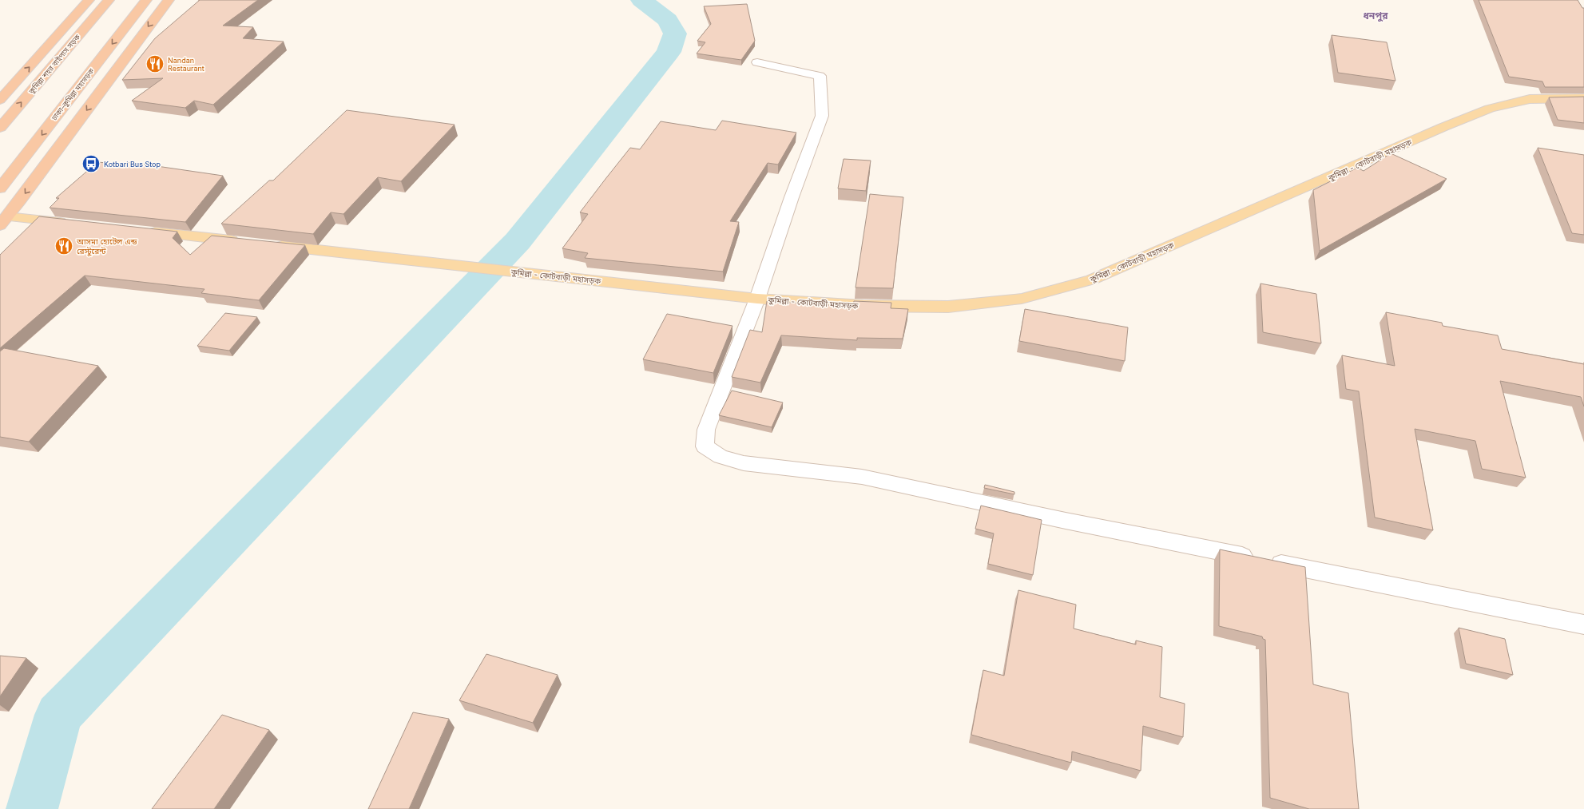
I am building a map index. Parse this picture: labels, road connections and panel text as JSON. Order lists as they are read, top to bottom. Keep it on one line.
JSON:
{"streets":{"highway":["কুমিল্লা শহর বাইপাস সড়ক","ঢাকা–কুমিল্লা মহাসড়ক"],"main road":["কুমিল্লা - কোটবাড়ী মহাসড়ক"]},"districts":["ধনপুর"],"places":{"restaurant":["Nandan Restaurant","আসমা হোটেল এন্ড রেস্টুরেন্ট"],"bus stop":["Kotbari Bus Stop"]}}
